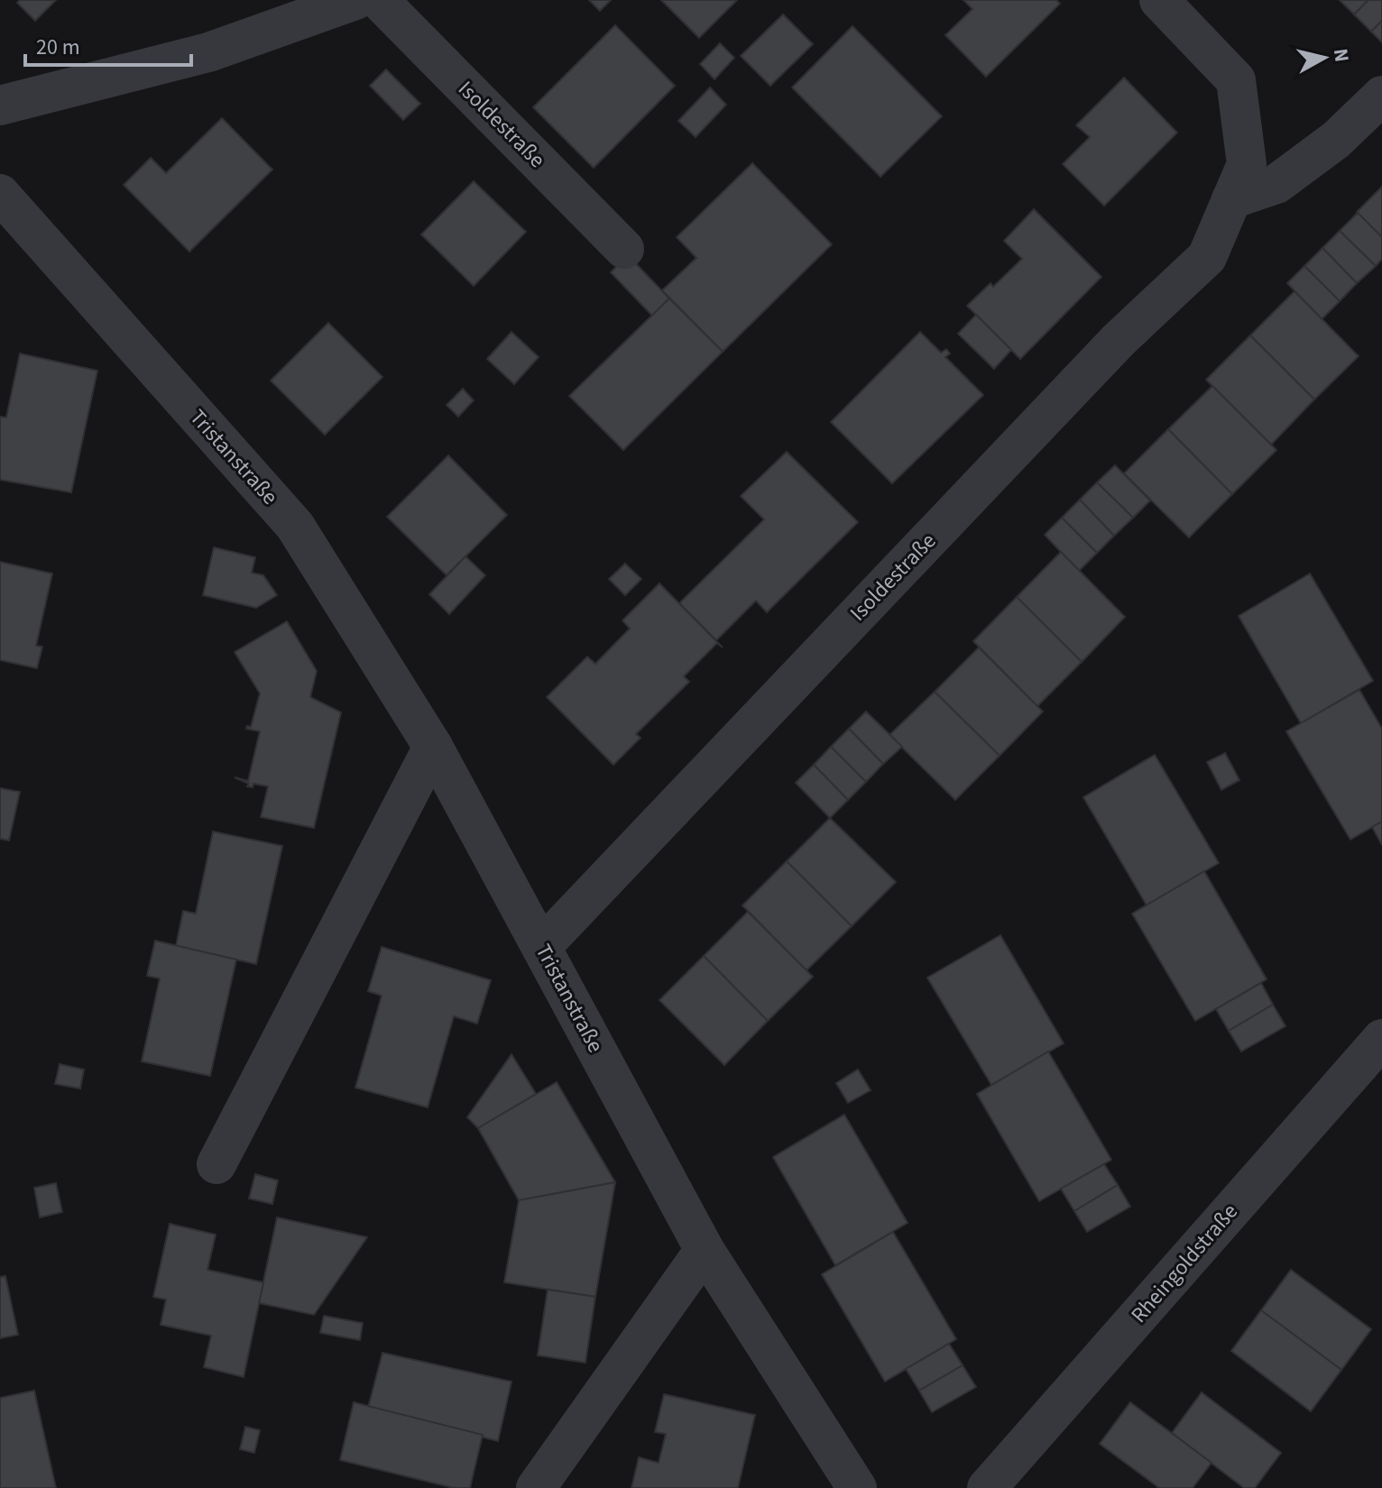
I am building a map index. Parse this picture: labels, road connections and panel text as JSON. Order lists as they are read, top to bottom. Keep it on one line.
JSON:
{"streets":{"street":["Isoldestraße","Tristanstraße","Rheingoldstraße"]},"crossings":[["Isoldestraße","Tristanstraße"]],"scale_bar":"20 m","north":"right"}
